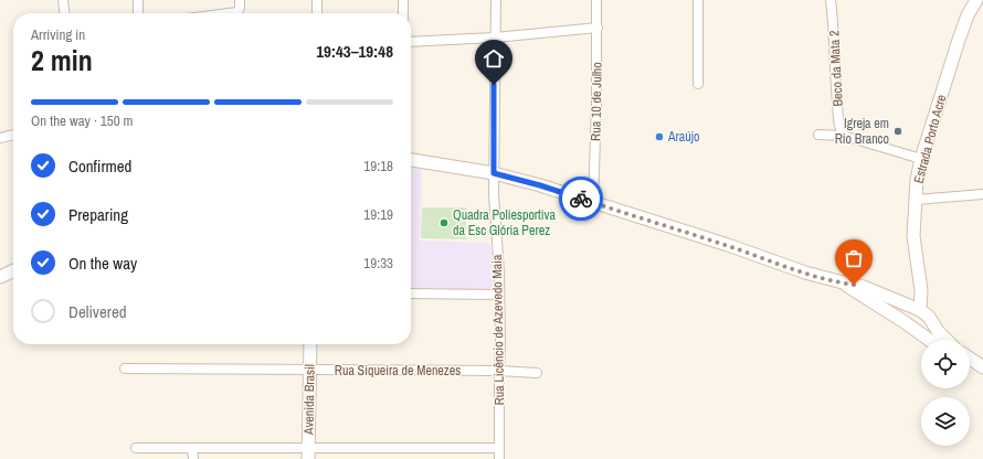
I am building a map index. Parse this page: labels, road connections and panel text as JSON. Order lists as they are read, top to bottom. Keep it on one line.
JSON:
{"streets":{"street":["Beco da Mata 2","Rua 10 de Julho","Estrada Porto Acre","Rua Licêncio de Azevedo Maia","Rua Siqueira de Menezes","Avenida Brasil"]},"crossings":[["Rua Licêncio de Azevedo Maia","Rua Siqueira de Menezes"],["Rua Siqueira de Menezes","Avenida Brasil"]],"places":["Igreja em Rio Branco","Araújo","Quadra Poliesportiva da Esc Glória Perez"],"page":{"heading":["2 min","Arriving in","19:43–19:48"],"bar":"On the way · 150 m","list":[["Confirmed","19:18"],["Preparing","19:19"],["On the way","19:33"],"Delivered"]}}
